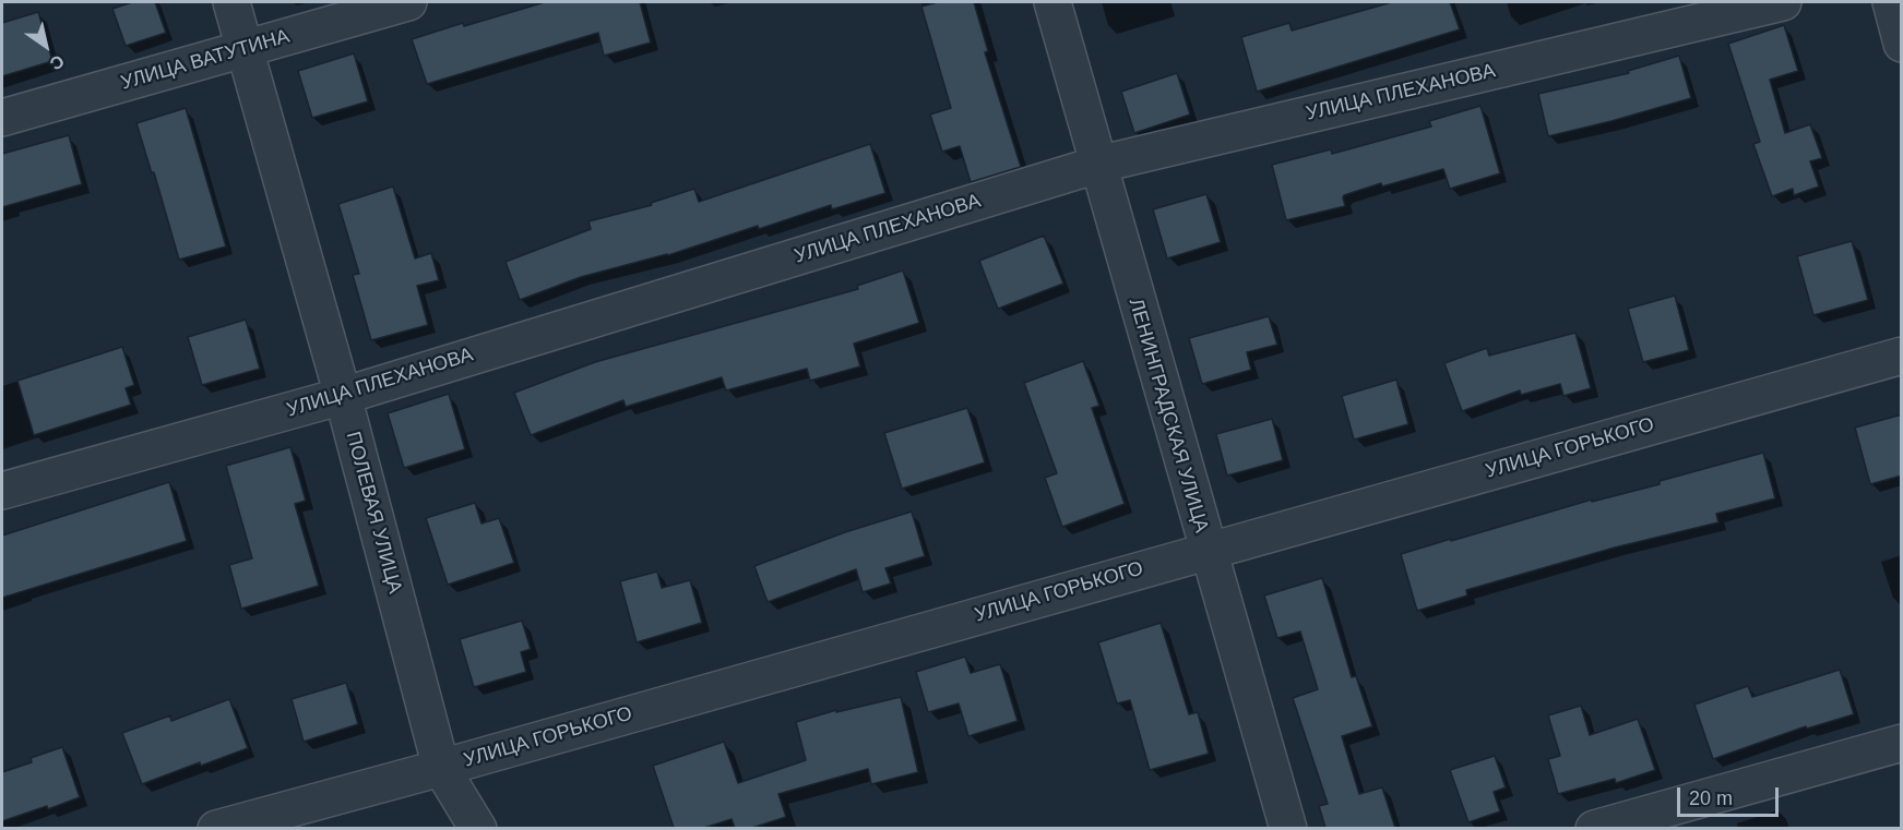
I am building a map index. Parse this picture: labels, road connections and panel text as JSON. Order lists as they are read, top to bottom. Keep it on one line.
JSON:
{"streets":{"street":["УЛИЦА ВАТУТИНА","УЛИЦА ПЛЕХАНОВА","ЛЕНИНГРАДСКАЯ УЛИЦА","УЛИЦА ГОРЬКОГО","ПОЛЕВАЯ УЛИЦА"]},"crossings":[["УЛИЦА ВАТУТИНА","ПОЛЕВАЯ УЛИЦА"],["УЛИЦА ПЛЕХАНОВА","ЛЕНИНГРАДСКАЯ УЛИЦА"],["УЛИЦА ПЛЕХАНОВА","ПОЛЕВАЯ УЛИЦА"],["ЛЕНИНГРАДСКАЯ УЛИЦА","УЛИЦА ГОРЬКОГО"],["УЛИЦА ГОРЬКОГО","ПОЛЕВАЯ УЛИЦА"]],"scale_bar":"20 m","north":"bottom right"}
